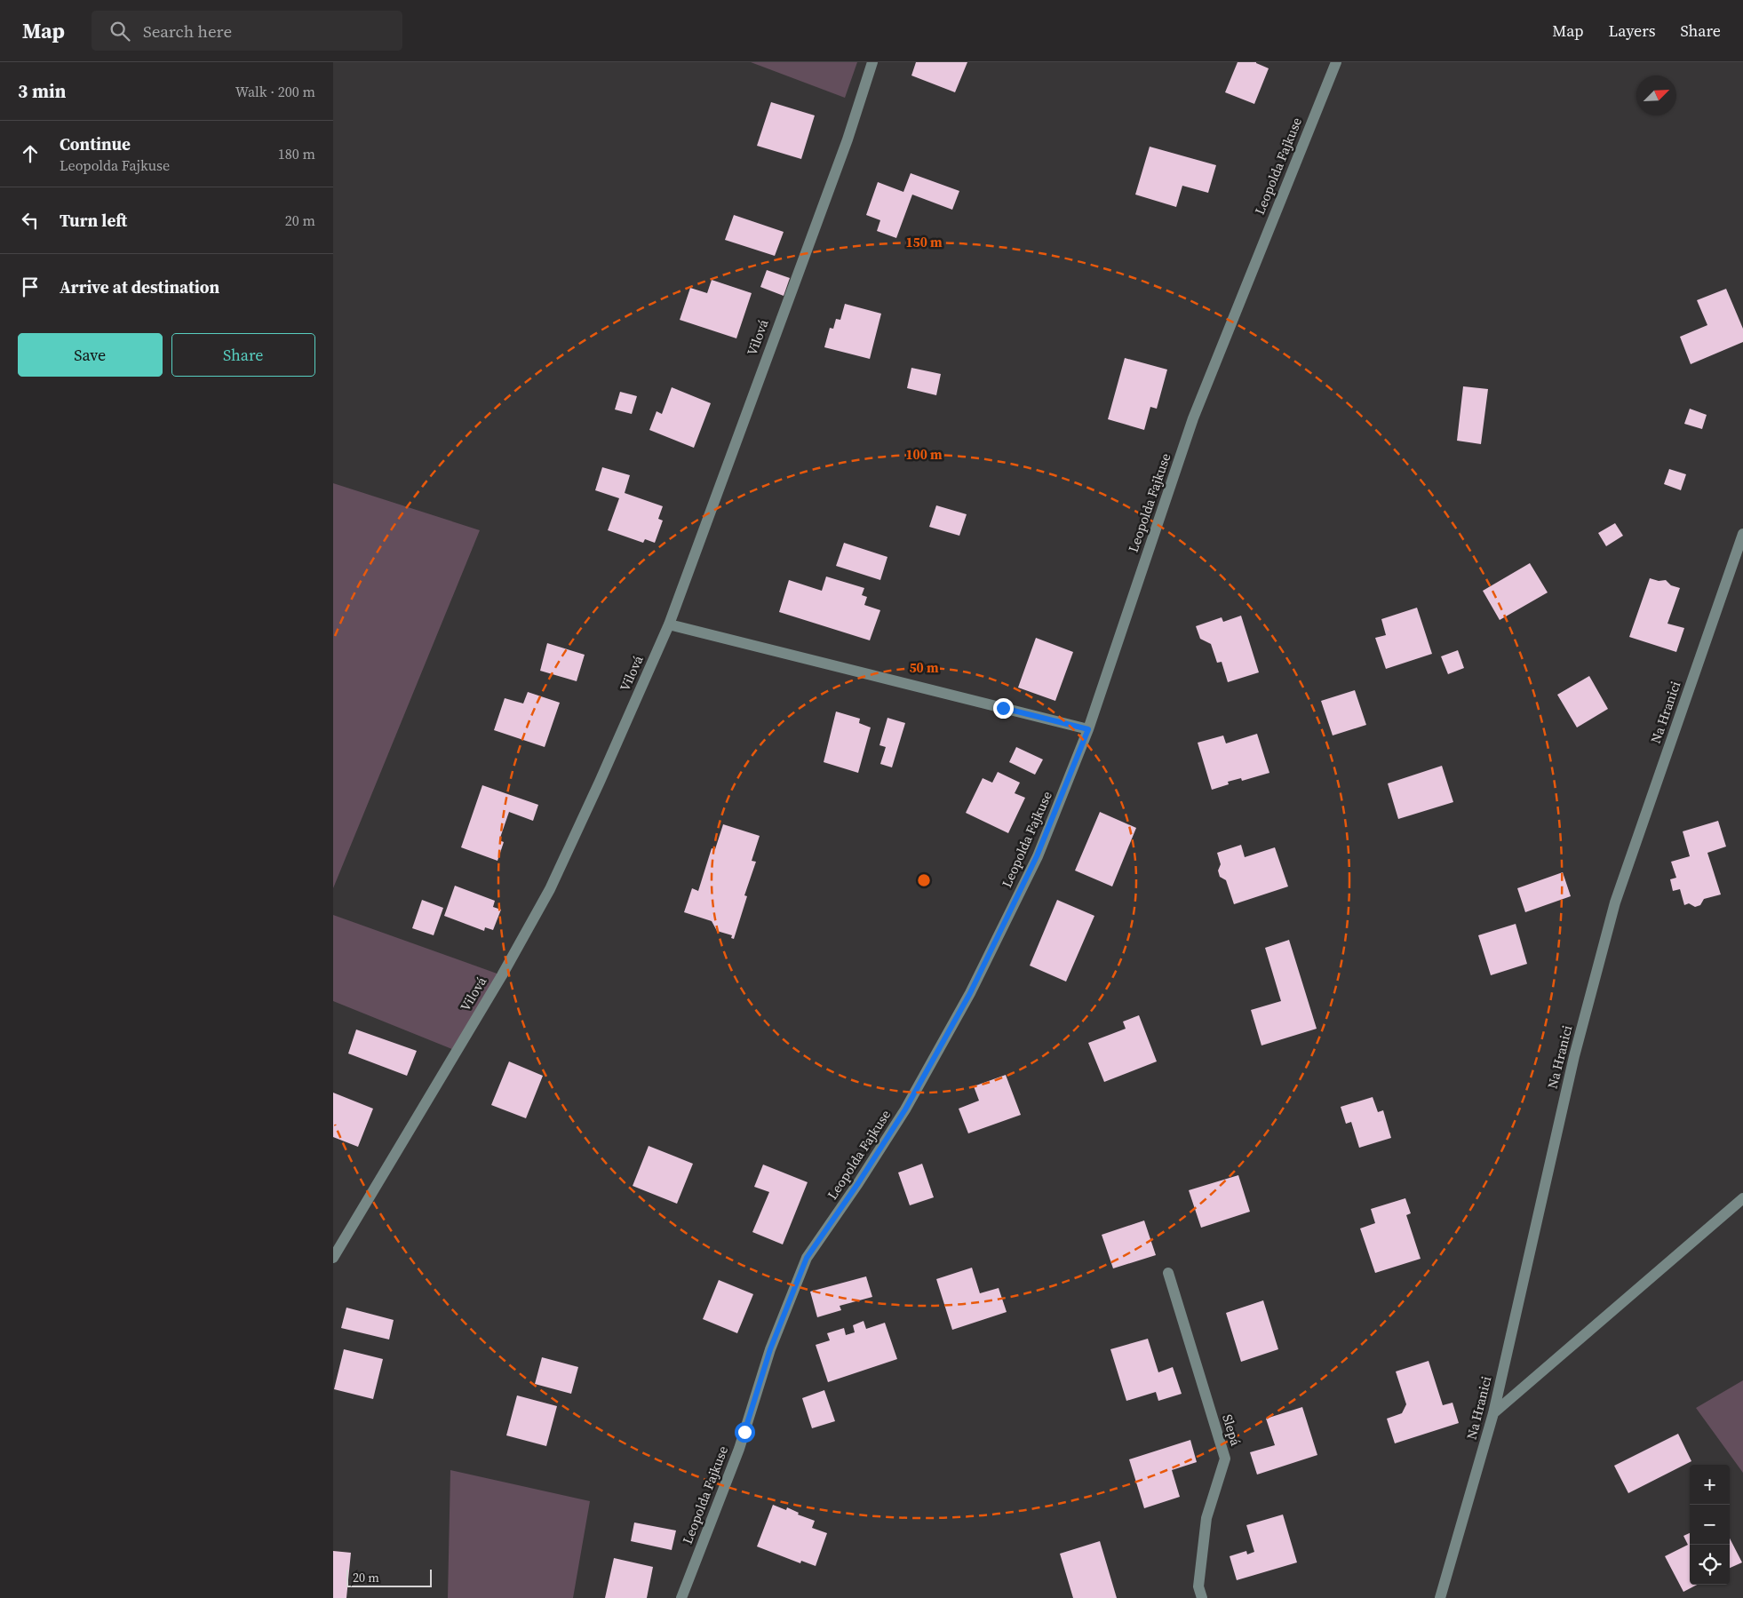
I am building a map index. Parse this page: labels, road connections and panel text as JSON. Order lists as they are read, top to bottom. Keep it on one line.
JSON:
{"streets":{"street":["Leopolda Fajkuse","Vilová","Na Hranici","Slepá"]},"scale_bar":"20 m","north":"top right","page":{"header":"Map","search":"Search here","nav":["Map","Layers","Share"],"heading":["3 min","Walk · 200 m"],"list":[["Continue","Leopolda Fajkuse","180 m"],["Turn left","20 m"],"Arrive at destination"],"buttons":["Save","Share"],"map_buttons":["+","−"],"scale":"20 m"},"rings":["150 m","100 m","50 m"]}
